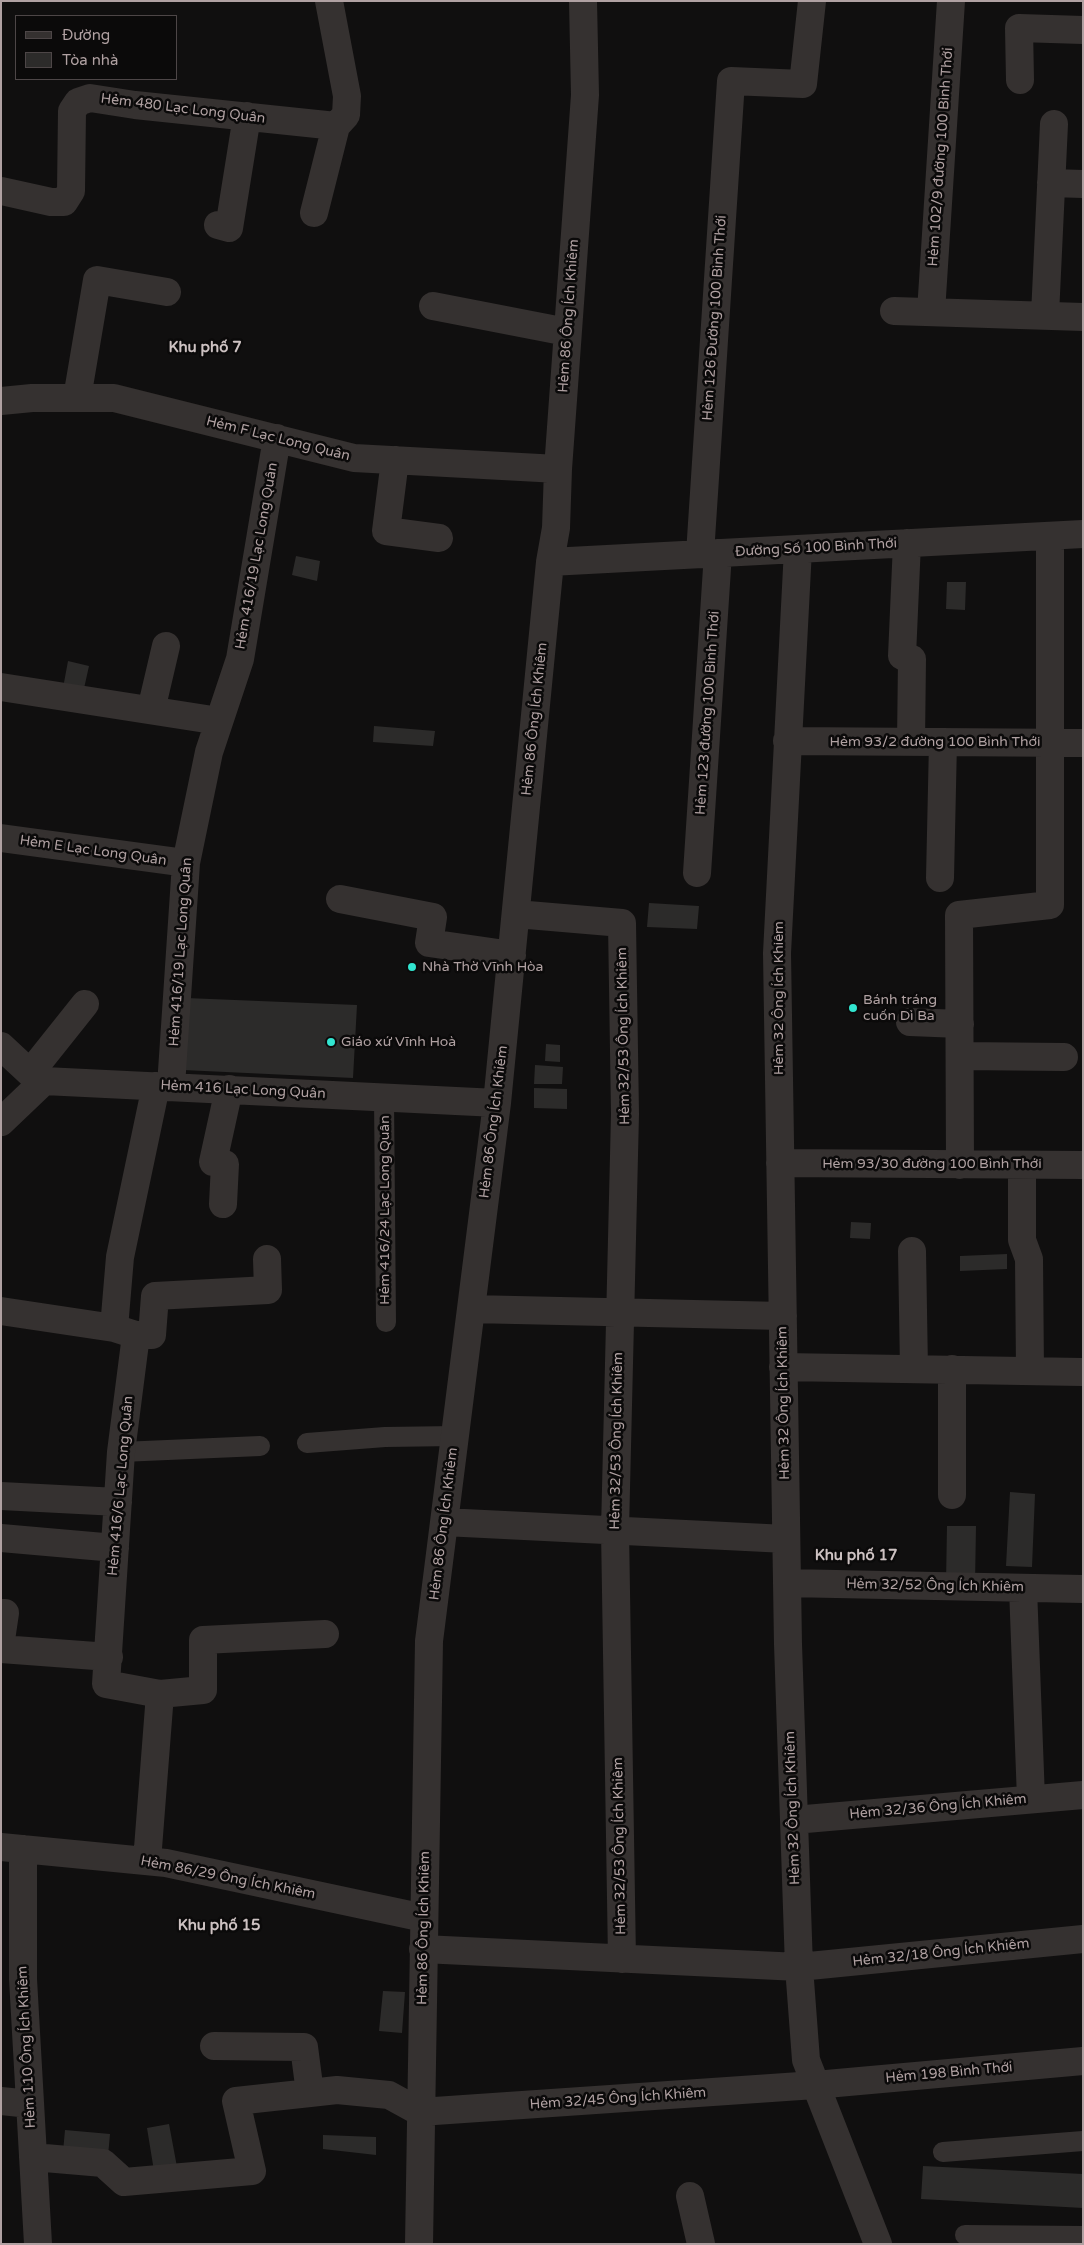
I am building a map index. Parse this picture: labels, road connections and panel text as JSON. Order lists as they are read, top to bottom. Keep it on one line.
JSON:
{"streets":{"street":["Hẻm 480 Lạc Long Quân","Hẻm 102/9 đường 100 Bình Thới","Hẻm 86 Ông Ích Khiêm","Hẻm 126 Đường 100 Bình Thới","Hẻm F Lạc Long Quân","Đường Số 100 Bình Thới","Hẻm 416/19 Lạc Long Quân","Hẻm 123 đường 100 Bình Thới","Hẻm 93/2 đường 100 Bình Thới","Hẻm E Lạc Long Quân","Hẻm 32 Ông Ích Khiêm","Hẻm 32/53 Ông Ích Khiêm","Hẻm 416 Lạc Long Quân","Hẻm 93/30 đường 100 Bình Thới","Hẻm 416/6 Lạc Long Quân","Hẻm 32/52 Ông Ích Khiêm","Hẻm 32/36 Ông Ích Khiêm","Hẻm 86/29 Ông Ích Khiêm","Hẻm 32/18 Ông Ích Khiêm","Hẻm 110 Ông Ích Khiêm","Hẻm 198 Bình Thới","Hẻm 32/45 Ông Ích Khiêm"],"lane":["Hẻm 416/24 Lạc Long Quân"]},"crossings":[["Hẻm 86 Ông Ích Khiêm","Hẻm F Lạc Long Quân"],["Hẻm 86 Ông Ích Khiêm","Đường Số 100 Bình Thới"],["Hẻm 86 Ông Ích Khiêm","Hẻm 32/53 Ông Ích Khiêm"],["Hẻm 86 Ông Ích Khiêm","Hẻm 416 Lạc Long Quân"],["Hẻm 86 Ông Ích Khiêm","Hẻm 86/29 Ông Ích Khiêm"],["Hẻm 86 Ông Ích Khiêm","Hẻm 32/45 Ông Ích Khiêm"],["Hẻm 126 Đường 100 Bình Thới","Đường Số 100 Bình Thới"],["Hẻm 126 Đường 100 Bình Thới","Hẻm 123 đường 100 Bình Thới"],["Hẻm F Lạc Long Quân","Hẻm 416/19 Lạc Long Quân"],["Đường Số 100 Bình Thới","Hẻm 123 đường 100 Bình Thới"],["Đường Số 100 Bình Thới","Hẻm 32 Ông Ích Khiêm"],["Hẻm 416/19 Lạc Long Quân","Hẻm E Lạc Long Quân"],["Hẻm 416/19 Lạc Long Quân","Hẻm 416 Lạc Long Quân"],["Hẻm 416/19 Lạc Long Quân","Hẻm 416/6 Lạc Long Quân"],["Hẻm 93/2 đường 100 Bình Thới","Hẻm 32 Ông Ích Khiêm"],["Hẻm 32 Ông Ích Khiêm","Hẻm 93/30 đường 100 Bình Thới"],["Hẻm 32 Ông Ích Khiêm","Hẻm 32/52 Ông Ích Khiêm"],["Hẻm 32 Ông Ích Khiêm","Hẻm 32/36 Ông Ích Khiêm"],["Hẻm 32 Ông Ích Khiêm","Hẻm 32/18 Ông Ích Khiêm"],["Hẻm 32 Ông Ích Khiêm","Hẻm 198 Bình Thới"],["Hẻm 32 Ông Ích Khiêm","Hẻm 32/45 Ông Ích Khiêm"],["Hẻm 416 Lạc Long Quân","Hẻm 416/24 Lạc Long Quân"],["Hẻm 416 Lạc Long Quân","Hẻm 416/6 Lạc Long Quân"],["Hẻm 86/29 Ông Ích Khiêm","Hẻm 110 Ông Ích Khiêm"],["Hẻm 198 Bình Thới","Hẻm 32/45 Ông Ích Khiêm"]],"districts":["Khu phố 7","Khu phố 17","Khu phố 15"],"places":["Nhà Thờ Vĩnh Hòa","Bánh tráng cuốn Dì Ba","Giáo xứ Vĩnh Hoà"],"legend":["Đường","Tòa nhà"]}
